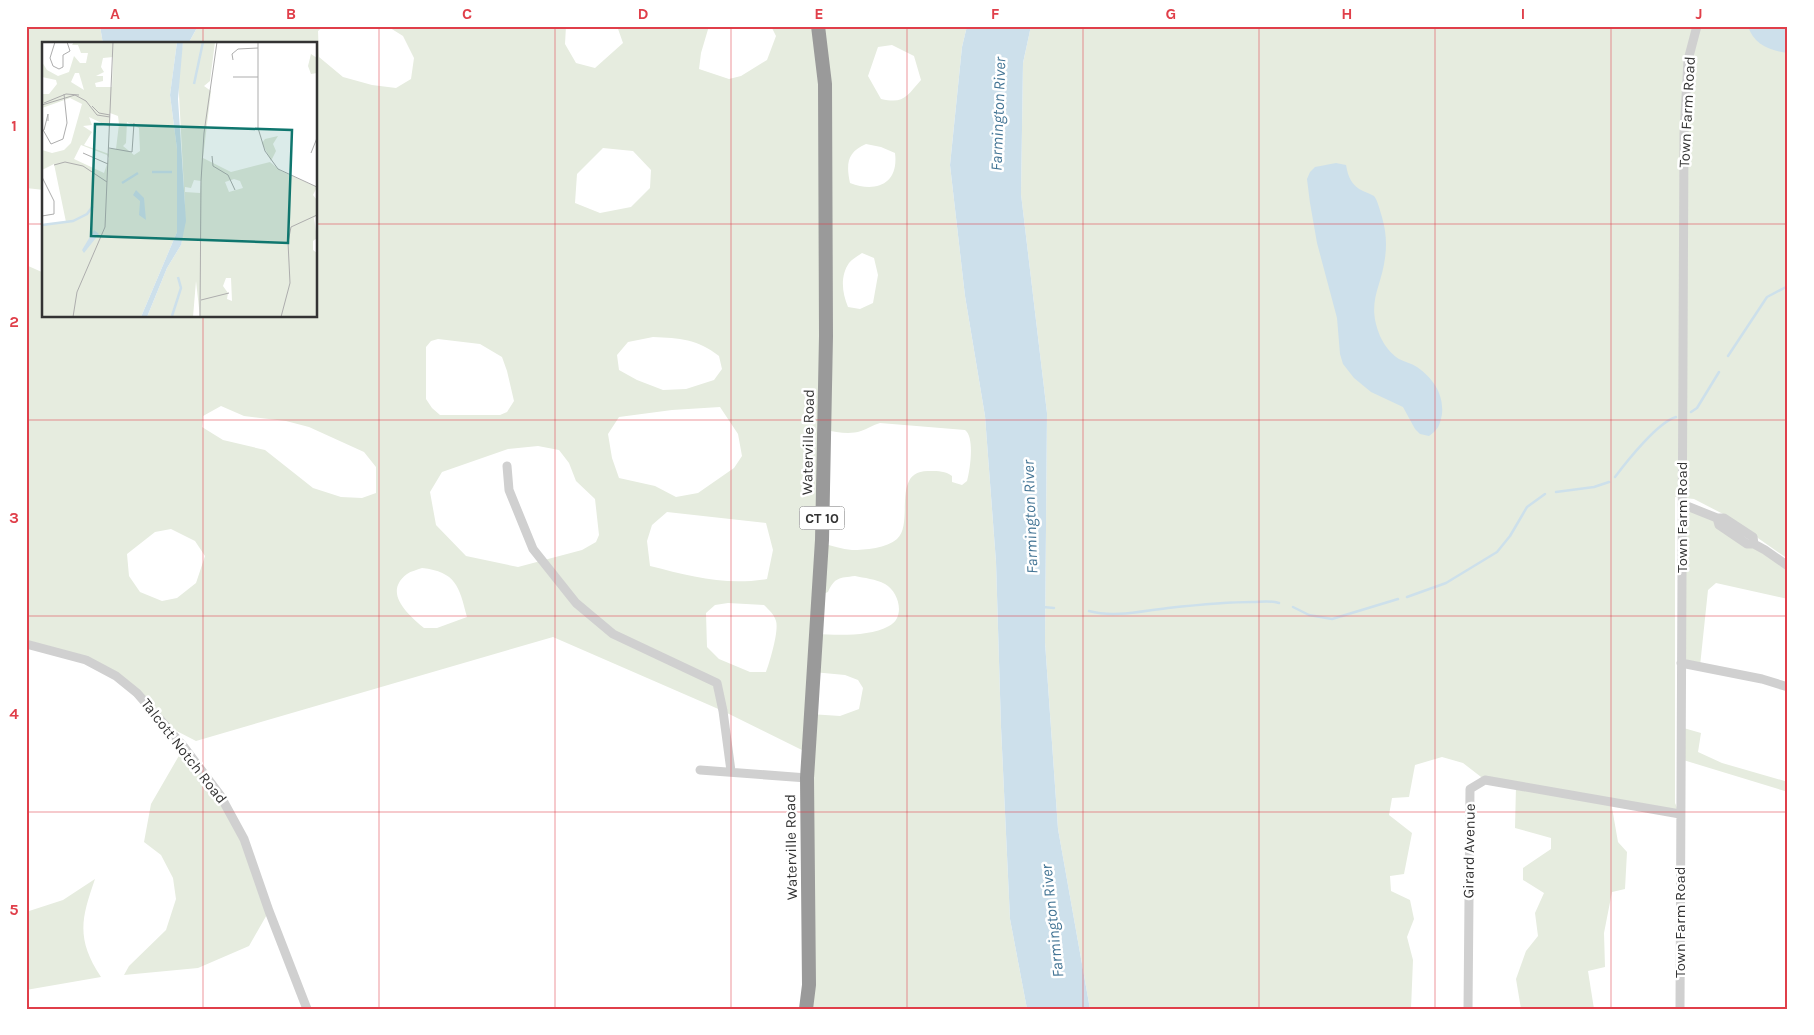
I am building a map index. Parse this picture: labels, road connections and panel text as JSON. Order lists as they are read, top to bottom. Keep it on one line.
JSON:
{"streets":{"highway":["Waterville Road","CT 10"],"street":["Town Farm Road","Talcott Notch Road","Girard Avenue"]},"crossings":[["Town Farm Road","Girard Avenue"]],"water":["Farmington River"],"grid":{"columns":["A","B","C","D","E","F","G","H","I","J"],"rows":["1","2","3","4","5"]}}
